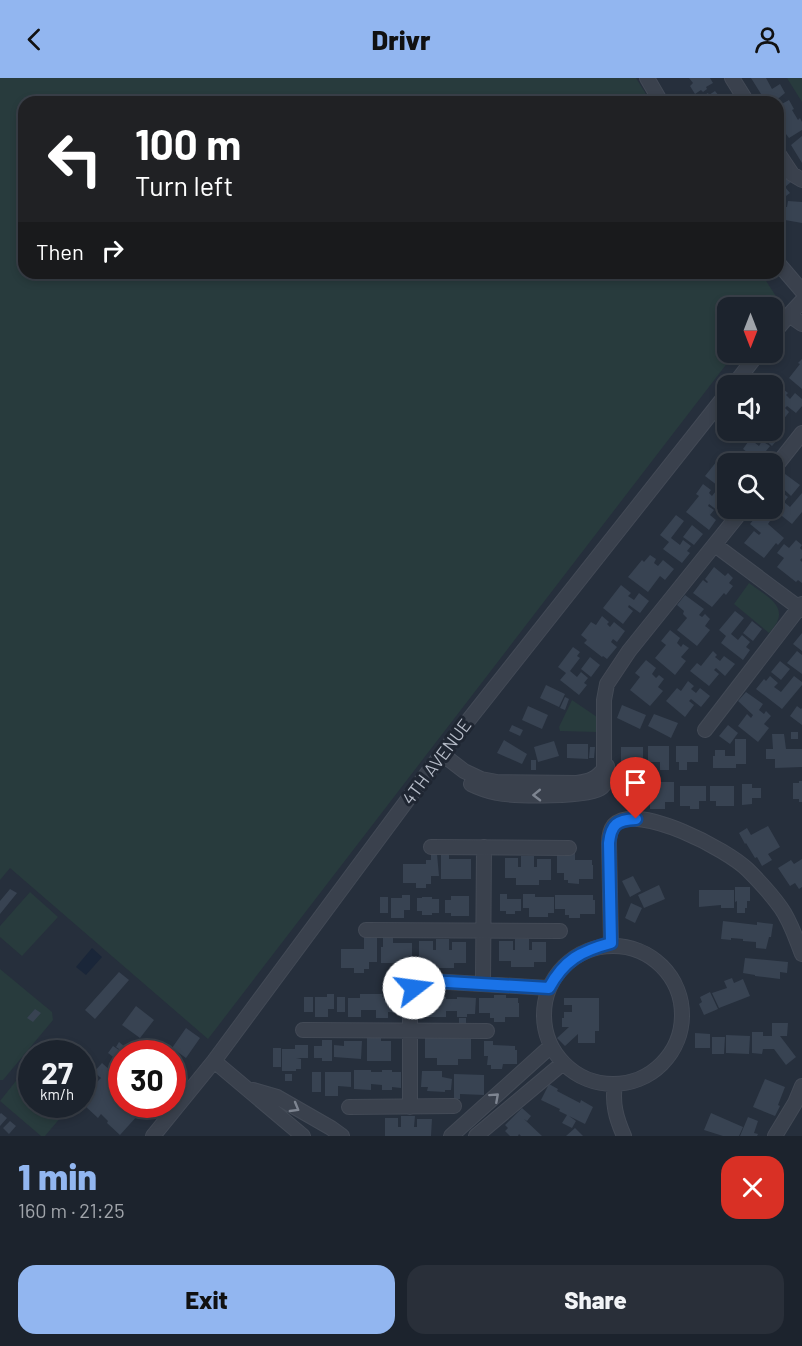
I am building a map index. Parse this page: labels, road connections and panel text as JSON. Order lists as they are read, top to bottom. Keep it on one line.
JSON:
{"streets":{"street":["4TH AVENUE"]},"north":"bottom","page":{"header":"Drivr","turn":["100 m","Turn left"],"then":"Then","speed":"27 km/h","limit":"30","heading":["1 min","160 m · 21:25"],"buttons":["Exit","Share"]}}
